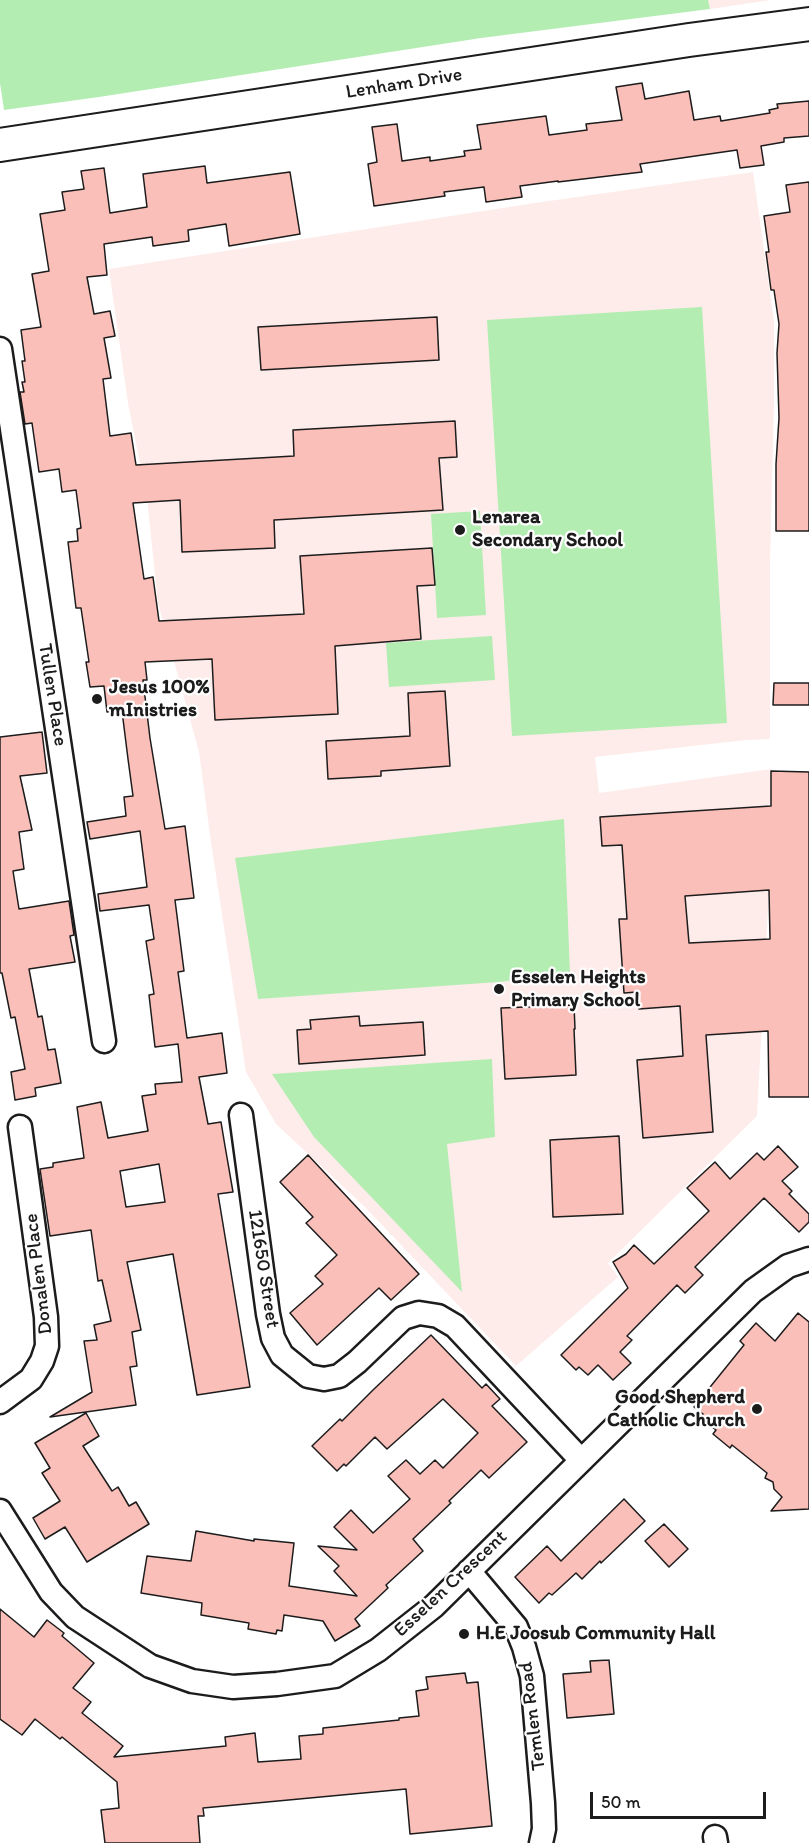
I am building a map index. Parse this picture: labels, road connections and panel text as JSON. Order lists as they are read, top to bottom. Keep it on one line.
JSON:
{"streets":{"street":["Lenham Drive","Tullen Place","121650 Street","Donalen Place","Esselen Crescent","Temlen Road"]},"crossings":[["121650 Street","Esselen Crescent"],["Esselen Crescent","Temlen Road"]],"places":["Lenarea Secondary School","Jesus 100% mInistries","Esselen Heights Primary School","Good Shepherd Catholic Church","H.E Joosub Community Hall"],"scale_bar":"50 m"}
